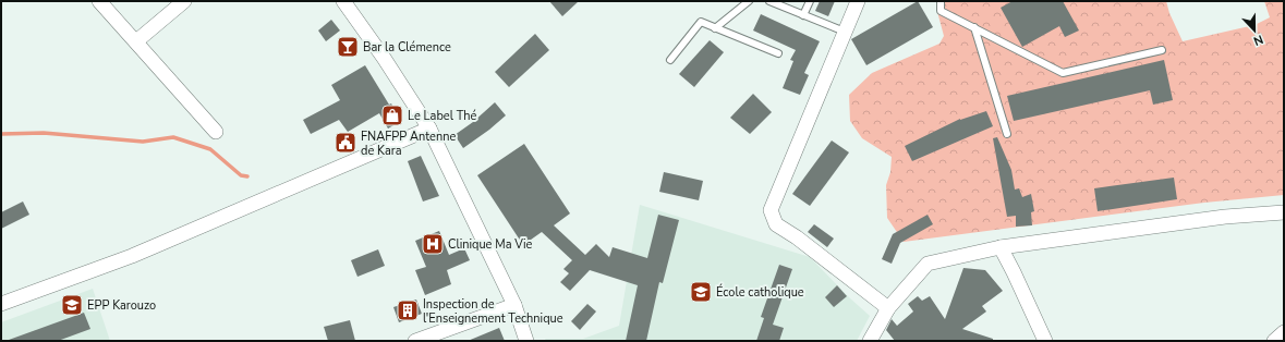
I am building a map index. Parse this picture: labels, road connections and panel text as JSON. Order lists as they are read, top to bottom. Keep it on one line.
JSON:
{"places":{"bar":["Bar la Clémence"],"shop":["Le Label Thé"],"public building":["FNAFPP Antenne de Kara"],"hospital":["Clinique Ma Vie"],"school or university":["École catholique","EPP Karouzo"],"building":["Inspection de l'Enseignement Technique"]},"north":"bottom"}
